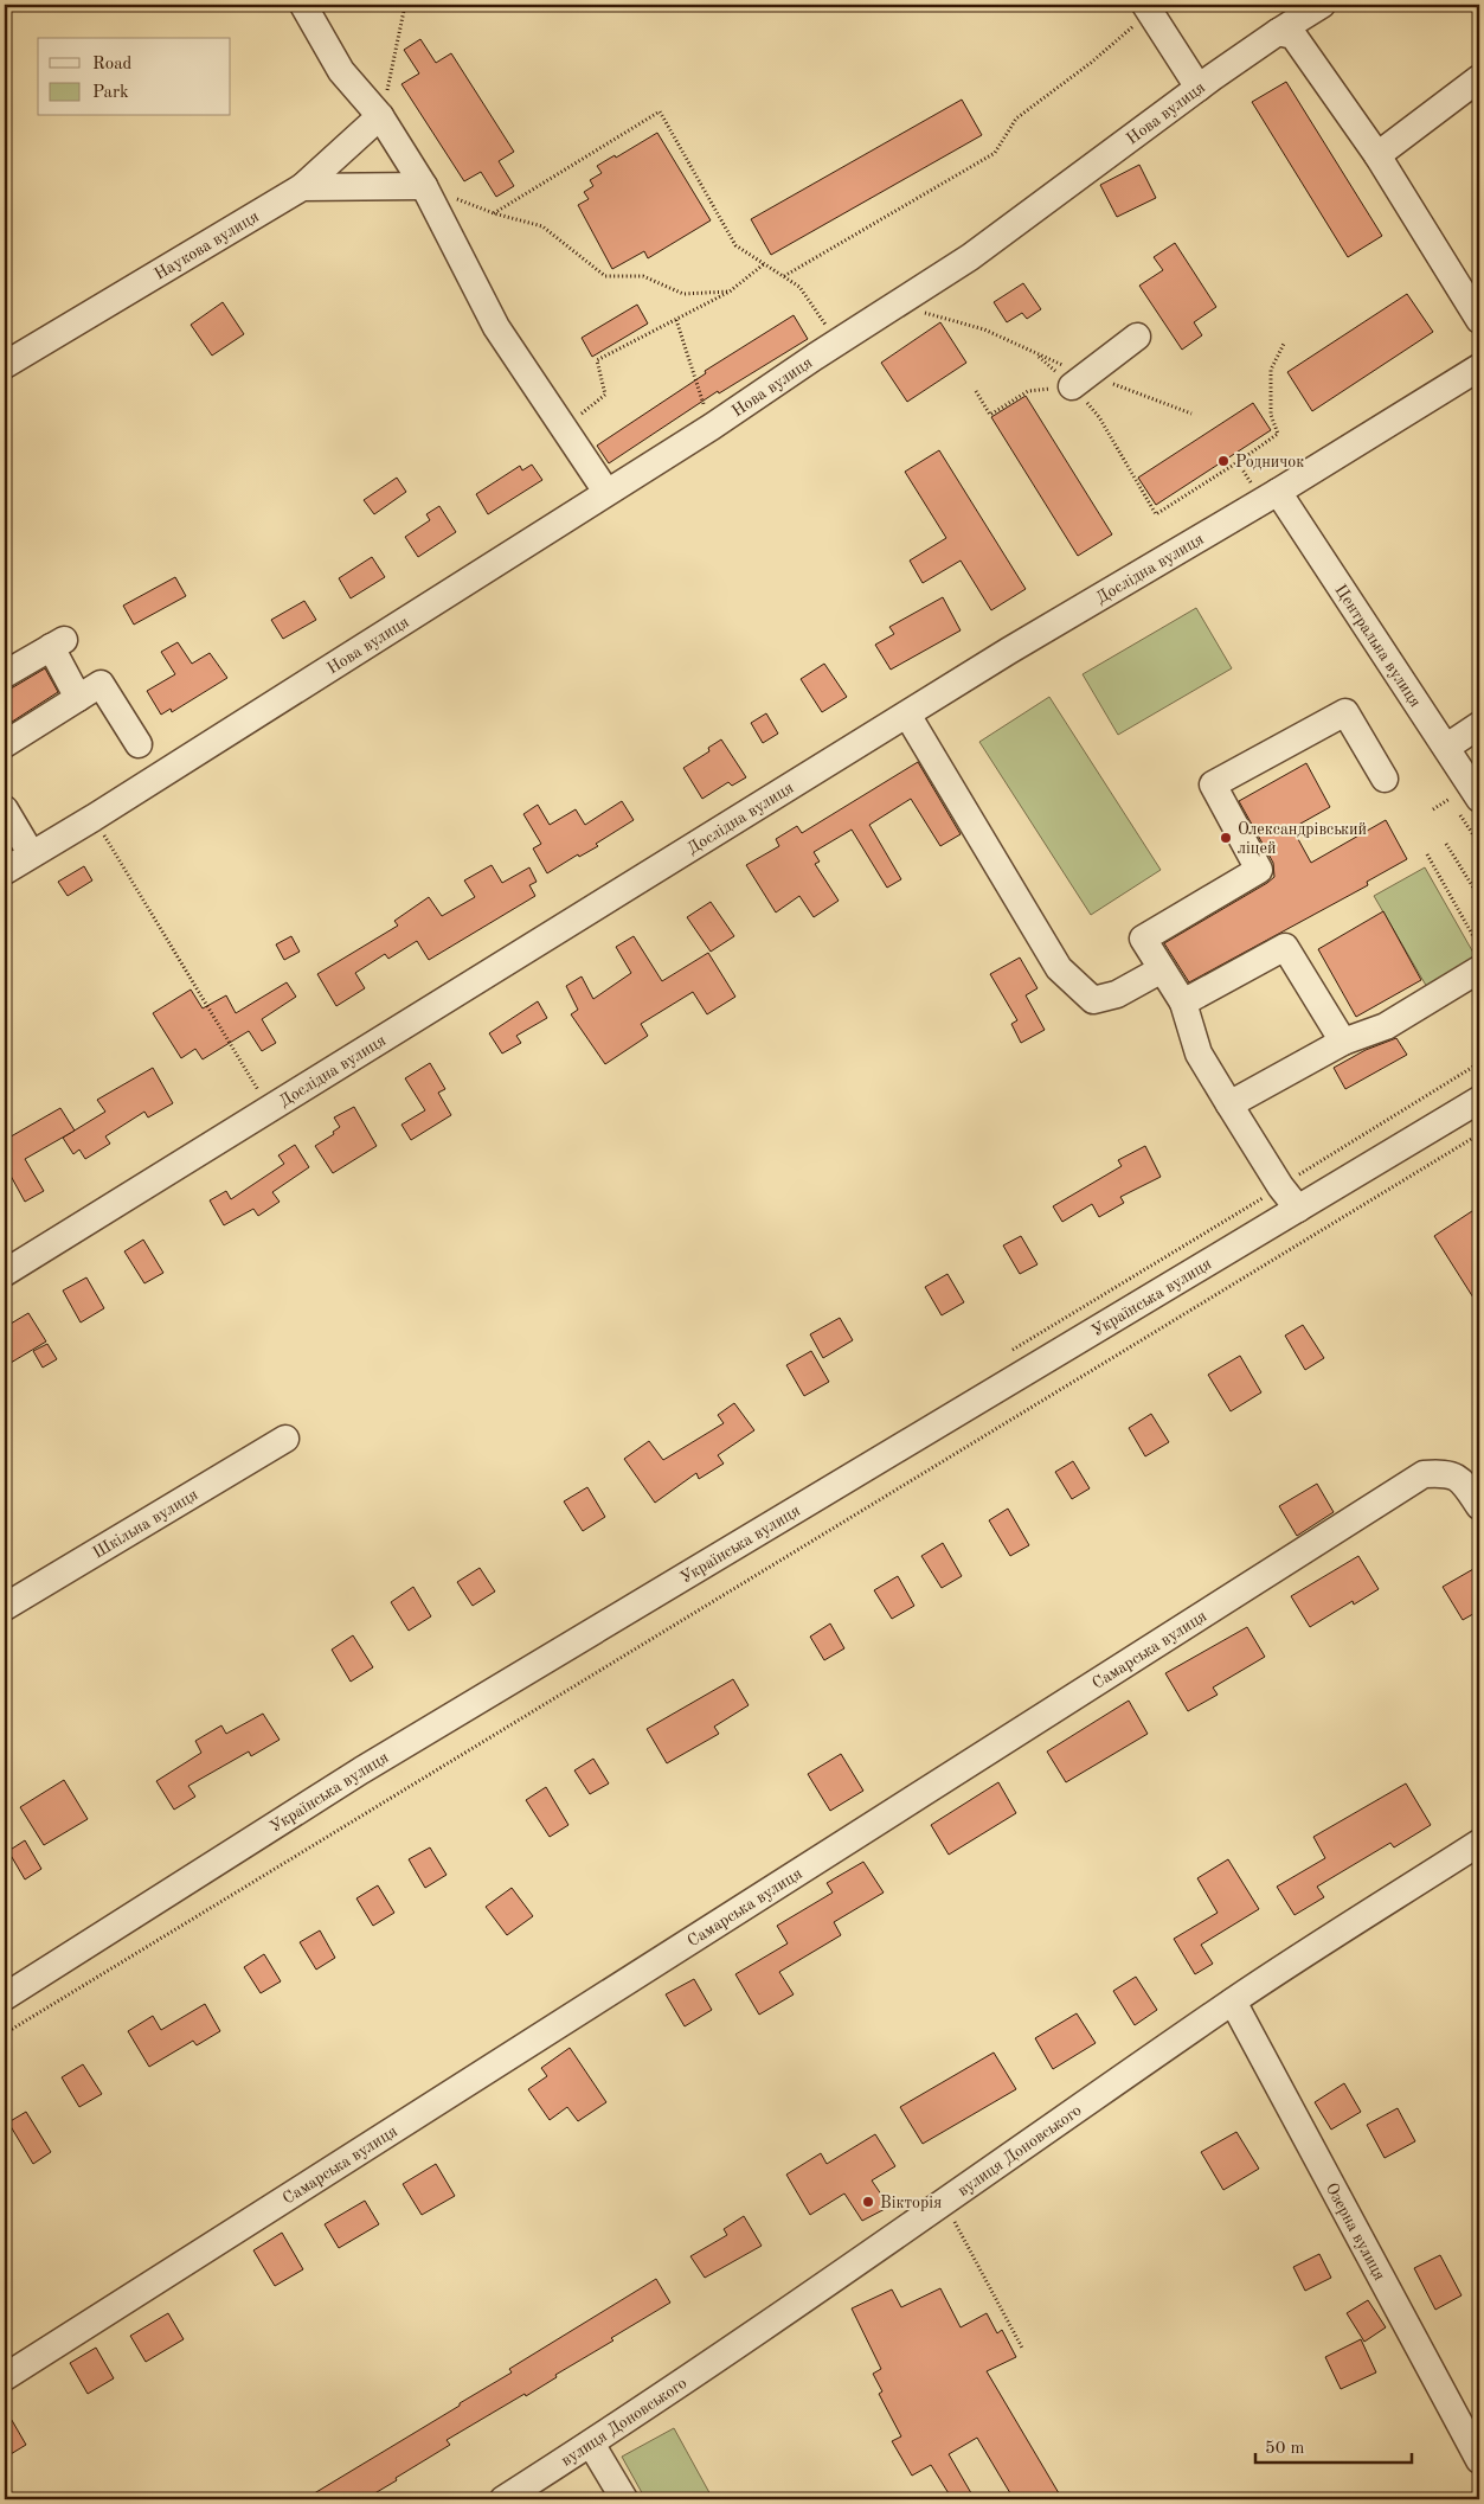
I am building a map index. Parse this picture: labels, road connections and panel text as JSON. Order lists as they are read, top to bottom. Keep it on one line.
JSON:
{"streets":{"street":["Нова вулиця","Наукова вулиця","Дослідна вулиця","Центральна вулиця","Українська вулиця","Шкільна вулиця","Самарська вулиця","вулиця Доновського","Озерна вулиця"]},"crossings":[["Дослідна вулиця","Центральна вулиця"],["вулиця Доновського","Озерна вулиця"]],"places":["Родничок","Олександрівський ліцей","Вікторія"],"legend":["Road","Park"],"scale_bar":"50 m"}
